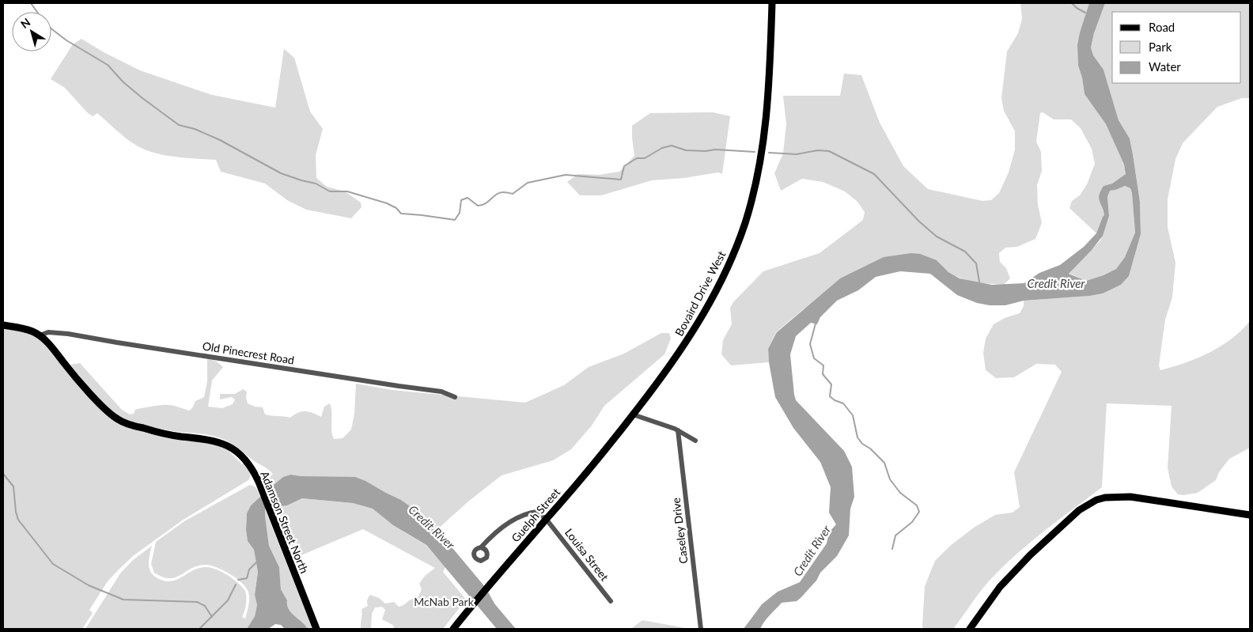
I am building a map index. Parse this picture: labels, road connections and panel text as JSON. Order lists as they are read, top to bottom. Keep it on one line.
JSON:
{"streets":{"main road":["Bovaird Drive West","Guelph Street","Adamson Street North"],"street":["Old Pinecrest Road","Caseley Drive","Louisa Street"]},"crossings":[["Bovaird Drive West","Guelph Street"],["Old Pinecrest Road","Adamson Street North"],["Guelph Street","Louisa Street"]],"water":["Credit River"],"parks":["McNab Park"],"legend":["Road","Park","Water"],"north":"top left"}
